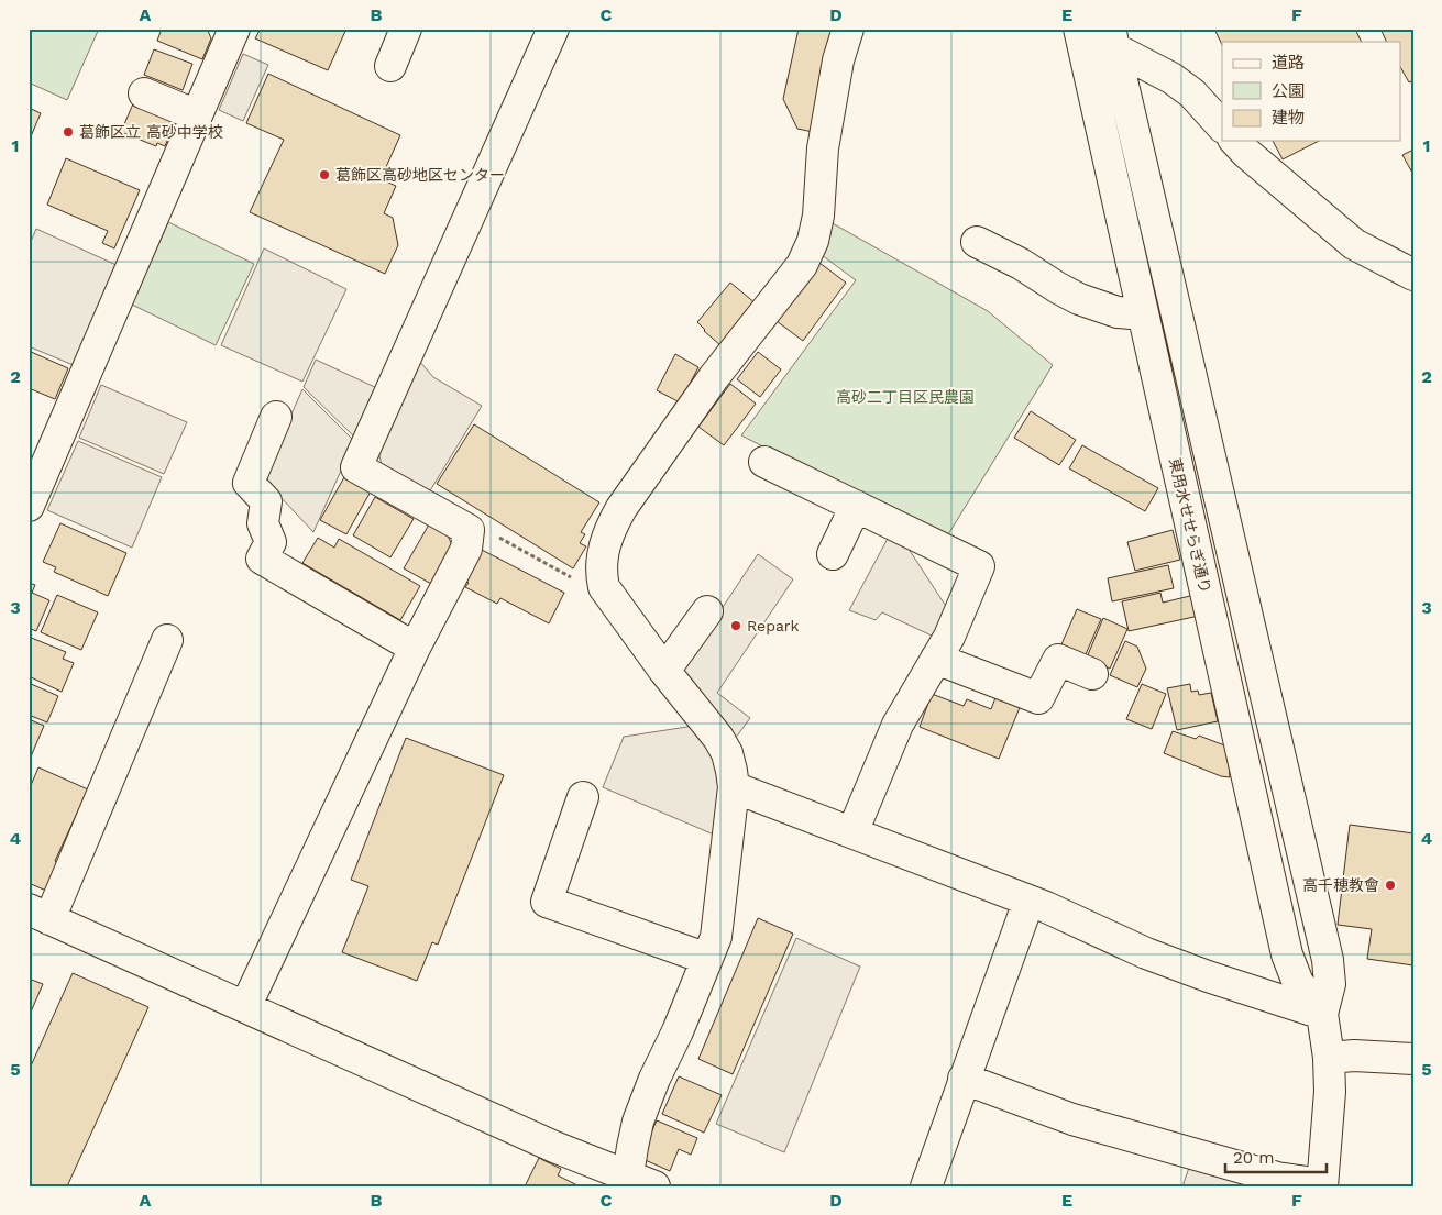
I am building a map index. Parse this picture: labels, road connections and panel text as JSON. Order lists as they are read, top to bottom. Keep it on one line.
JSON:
{"streets":{"street":["東用水せせらぎ通り"]},"parks":["高砂二丁目区民農園"],"places":["葛飾区立 高砂中学校","葛飾区高砂地区センター","Repark","高千穂教會"],"legend":["道路","公園","建物"],"scale_bar":"20 m","grid":{"columns":["A","B","C","D","E","F"],"rows":["1","2","3","4","5"]}}
